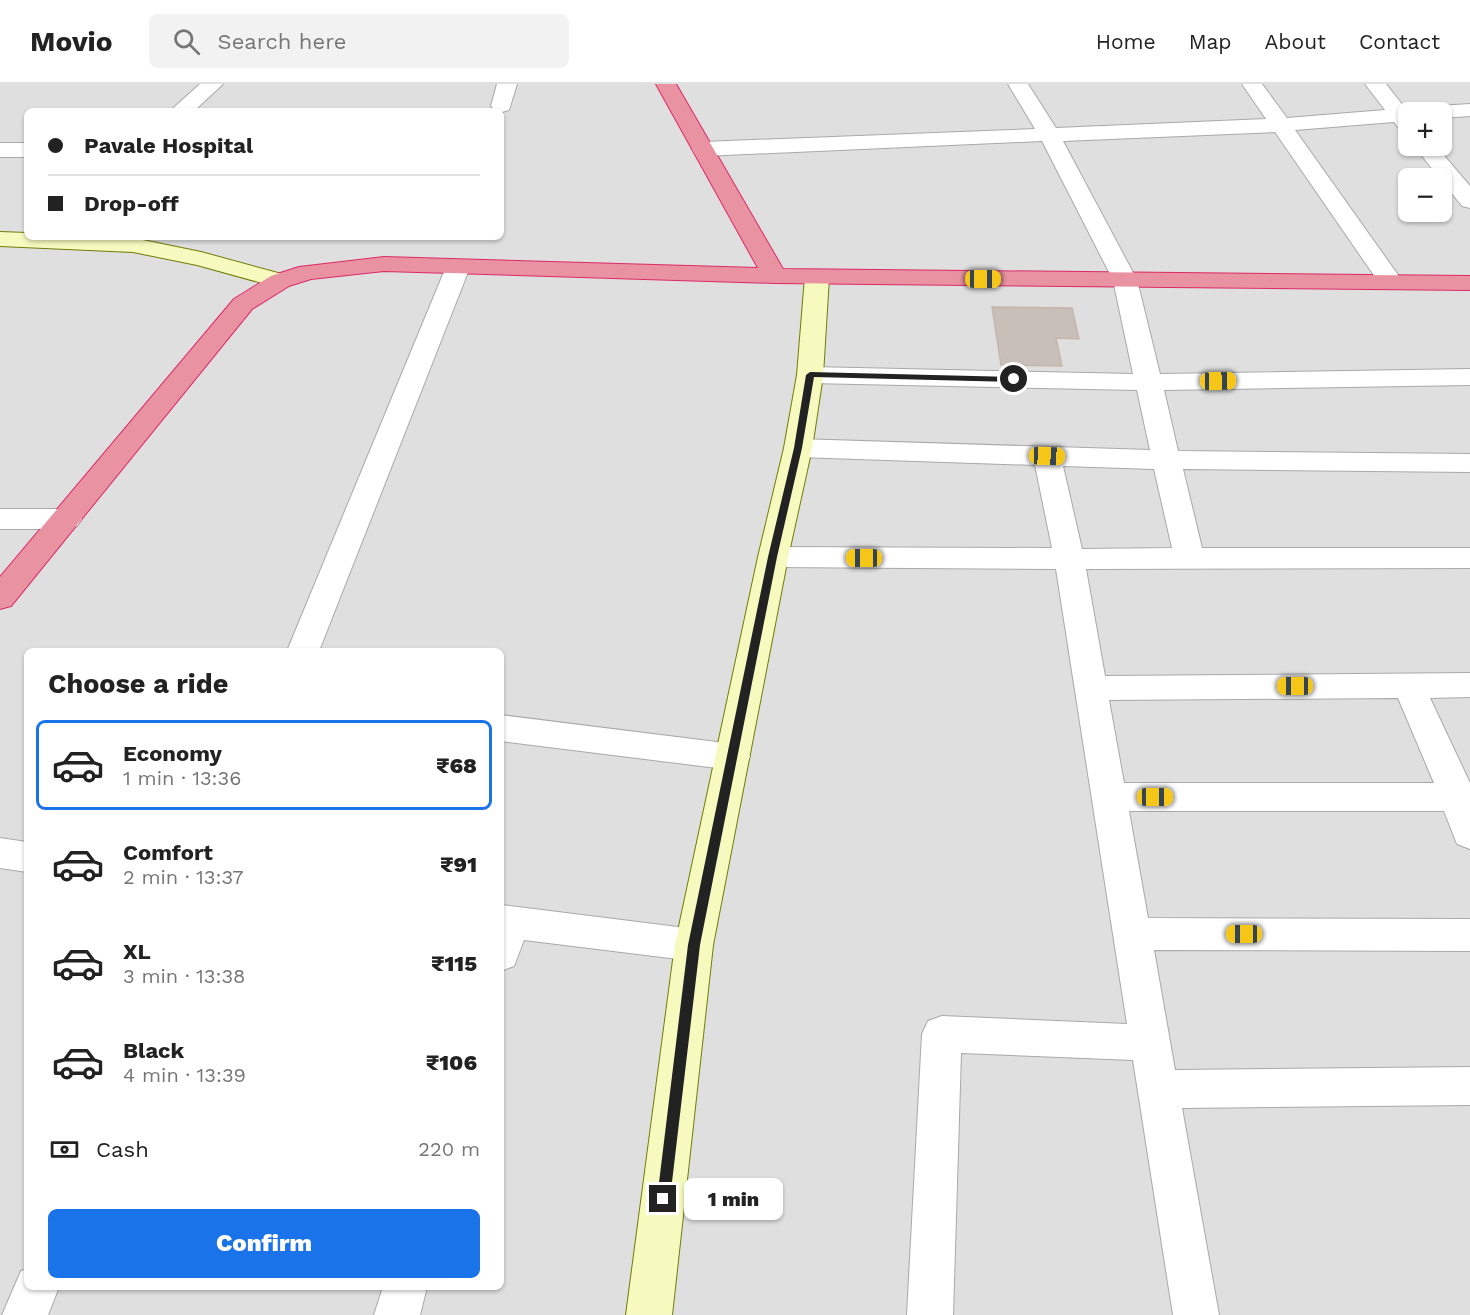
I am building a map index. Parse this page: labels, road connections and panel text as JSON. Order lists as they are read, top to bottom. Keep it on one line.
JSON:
{"page":{"header":"Movio","search":"Search here","nav":["Home","Map","About","Contact"],"map_buttons":["+","−"],"banner":["Pavale Hospital","Drop-off"],"heading":"Choose a ride","list":[{"name":"Economy","note":"1 min · 13:36","value":"₹68"},{"name":"Comfort","note":"2 min · 13:37","value":"₹91"},{"name":"XL","note":"3 min · 13:38","value":"₹115"},{"name":"Black","note":"4 min · 13:39","value":"₹106"}],"pay":["Cash","220 m"],"bubble":"1 min","buttons":"Confirm"}}
